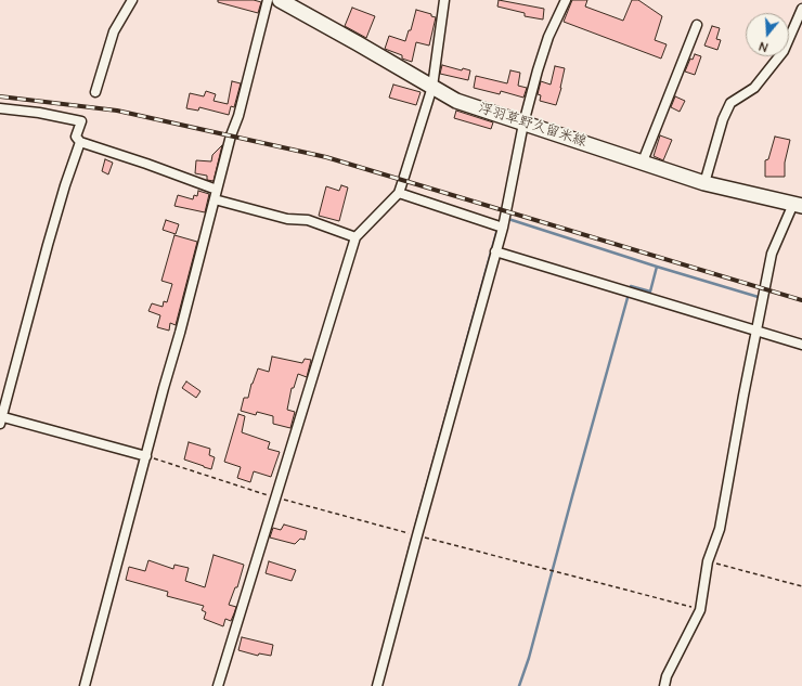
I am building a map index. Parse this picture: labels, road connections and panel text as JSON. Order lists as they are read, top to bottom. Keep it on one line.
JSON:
{"streets":{"main road":["浮羽草野久留米線"]},"north":"bottom"}
